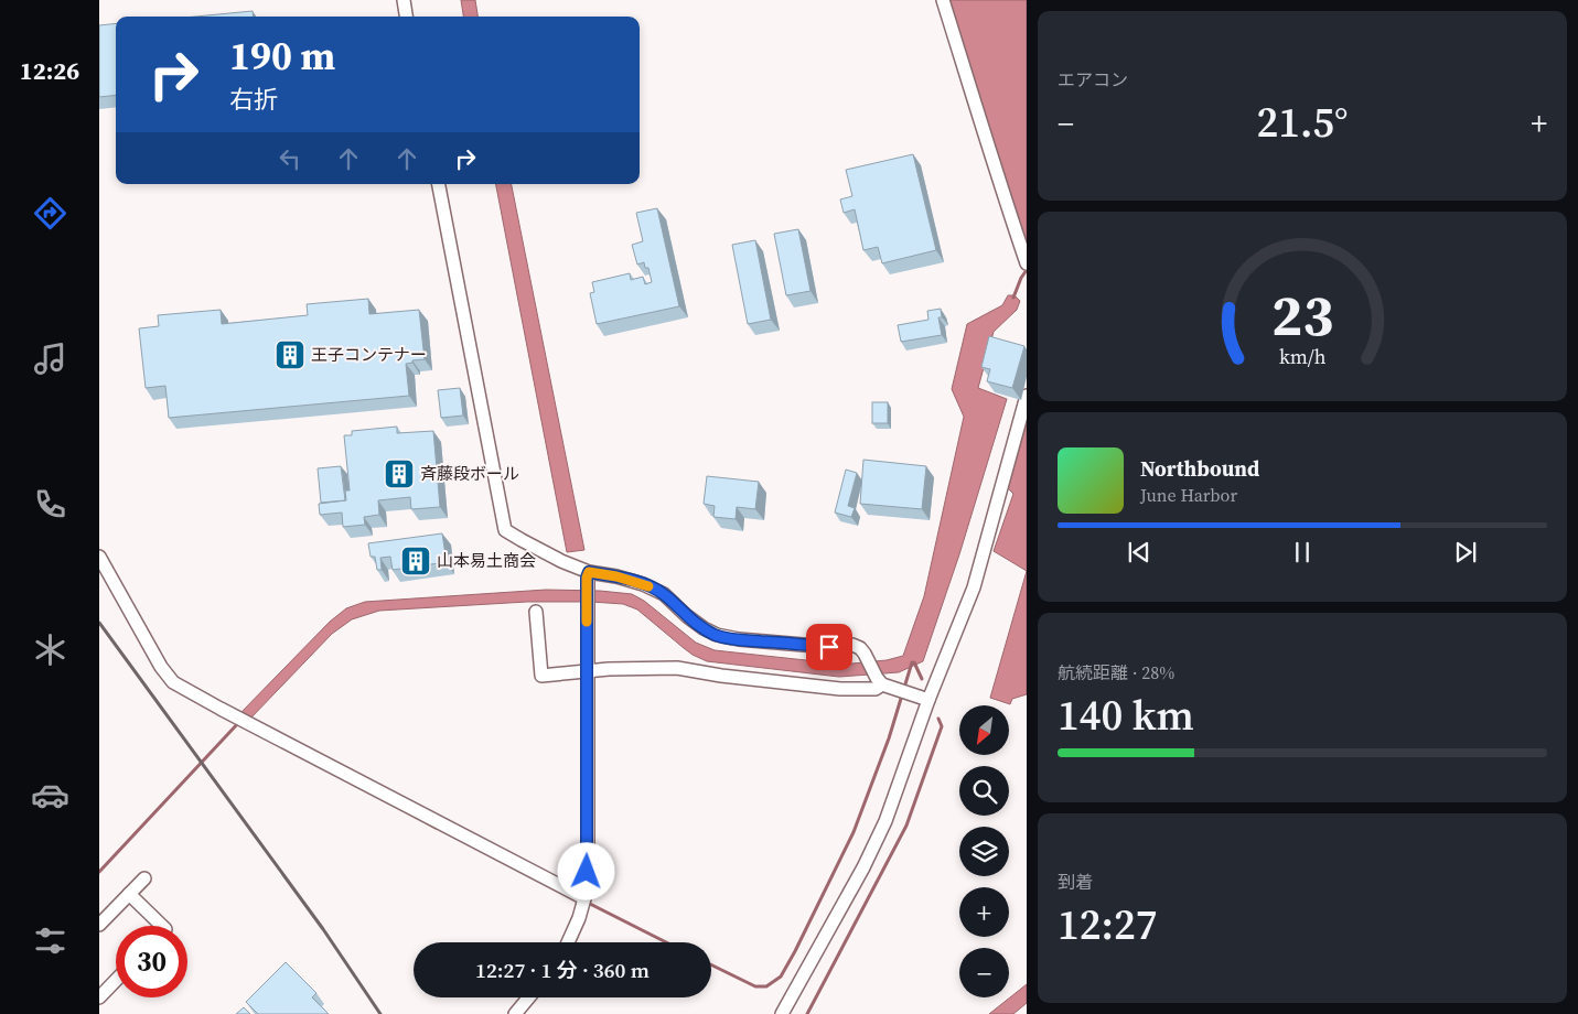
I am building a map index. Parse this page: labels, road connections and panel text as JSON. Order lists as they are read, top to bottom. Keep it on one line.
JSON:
{"places":{"building":["王子コンテナー","斉藤段ボール","山本易土商会"]},"north":"bottom left","page":{"tabs":"12:26","tile":["エアコン",["航続距離 · 28%","140 km"],["到着","12:27"]],"turn":["190 m","右折"],"heat":["−","21.5°","+"],"song":["Northbound","June Harbor"],"map_buttons":["+","−"],"limit":"30","trip":"12:27 · 1 分 · 360 m","gauge":["23","km/h"]}}
